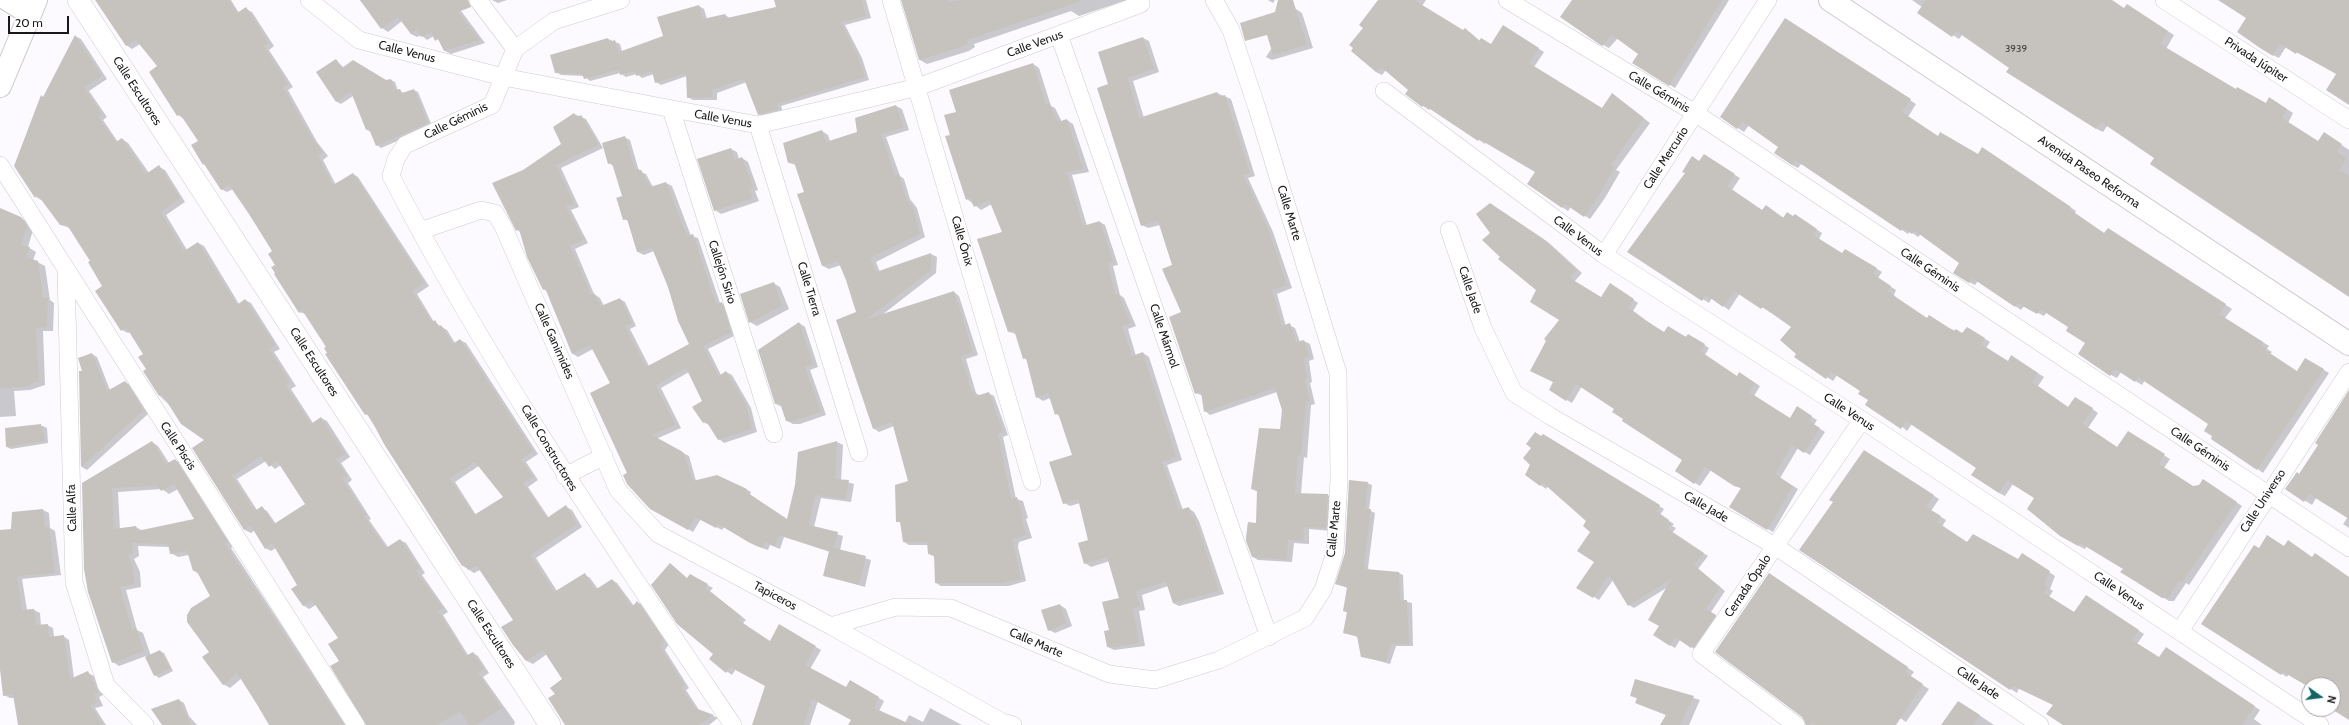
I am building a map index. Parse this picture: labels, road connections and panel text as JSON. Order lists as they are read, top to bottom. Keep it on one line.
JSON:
{"streets":{"main road":["Avenida Paseo Reforma"],"street":["Calle Venus","Privada Júpiter","Calle Escultores","Calle Géminis","Calle Mercurio","Calle Marte","Calle Ónix","Callejón Sirio","Calle Tierra","Calle Jade","Calle Mármol","Calle Ganimides","Calle Piscis","Calle Constructores","Calle Universo","Calle Alfa","Cerrada Ópalo","Tapiceros"]},"crossings":[["Calle Venus","Calle Géminis"],["Calle Venus","Calle Mercurio"],["Calle Venus","Calle Ónix"],["Calle Venus","Callejón Sirio"],["Calle Venus","Calle Tierra"],["Calle Venus","Calle Mármol"],["Calle Venus","Calle Universo"],["Calle Venus","Cerrada Ópalo"],["Calle Géminis","Calle Mercurio"],["Calle Géminis","Calle Constructores"],["Calle Géminis","Calle Universo"],["Calle Marte","Calle Mármol"],["Calle Marte","Tapiceros"],["Calle Jade","Cerrada Ópalo"],["Calle Ganimides","Calle Constructores"],["Calle Ganimides","Tapiceros"],["Calle Piscis","Calle Alfa"]],"house_numbers":["3939"],"scale_bar":"20 m","north":"right"}
